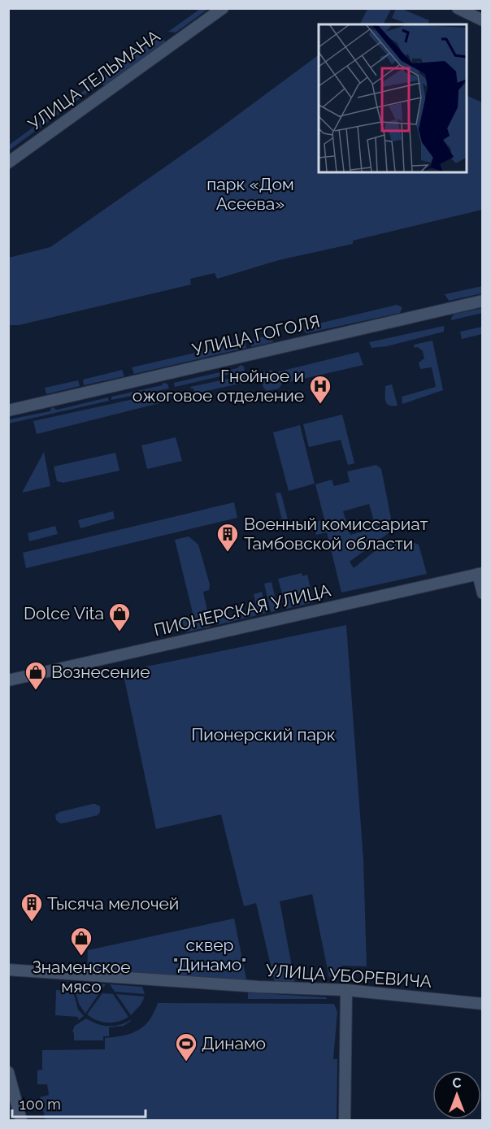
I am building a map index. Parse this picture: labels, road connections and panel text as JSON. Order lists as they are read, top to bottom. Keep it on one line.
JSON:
{"streets":{"street":["УЛИЦА ТЕЛЬМАНА","УЛИЦА ГОГОЛЯ","ПИОНЕРСКАЯ УЛИЦА","УЛИЦА УБОРЕВИЧА"]},"parks":["парк «Дом Асеева»","Пионерский парк","сквер \"Динамо\""],"places":{"hospital":["Гнойное и ожоговое отделение"],"building":["Военный комиссариат Тамбовской области","Тысяча мелочей"],"shop":["Dolce Vita","Вознесение","Знаменское мясо"],"sports":["Динамо"]},"scale_bar":"100 m","north":"top"}
